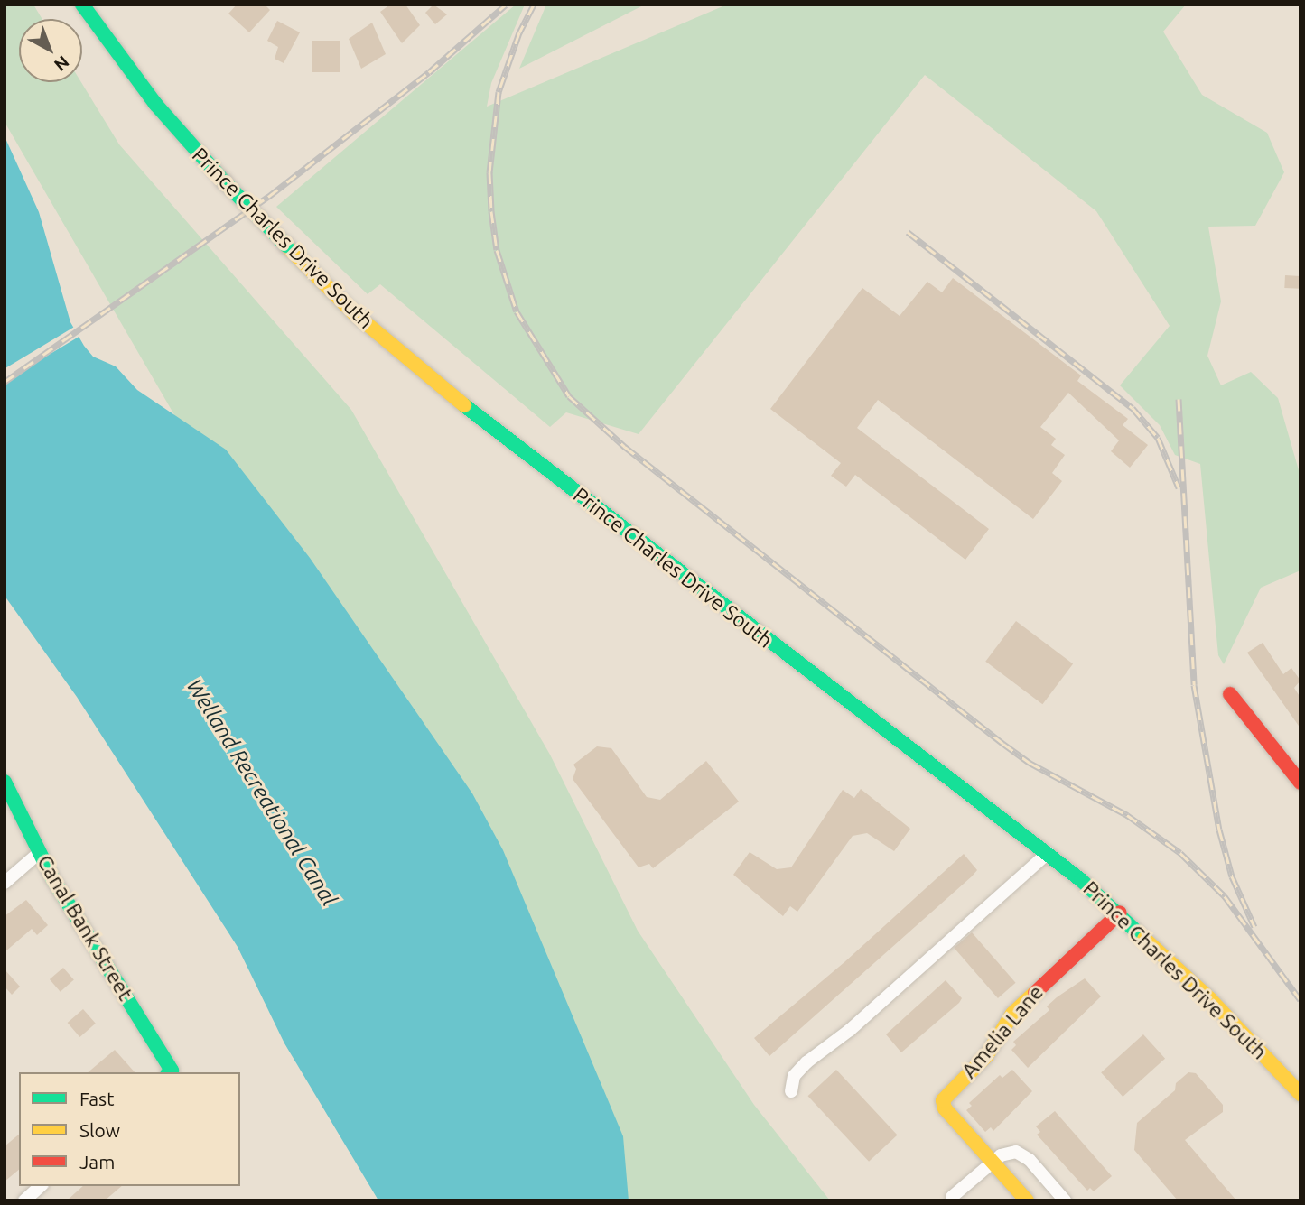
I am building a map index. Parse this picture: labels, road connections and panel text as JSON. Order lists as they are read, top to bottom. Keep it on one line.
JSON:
{"streets":{"main road":["Prince Charles Drive South","Canal Bank Street","Amelia Lane"]},"crossings":[["Prince Charles Drive South","Amelia Lane"]],"water":["Welland Recreational Canal"],"legend":["Fast","Slow","Jam"],"north":"bottom right"}
